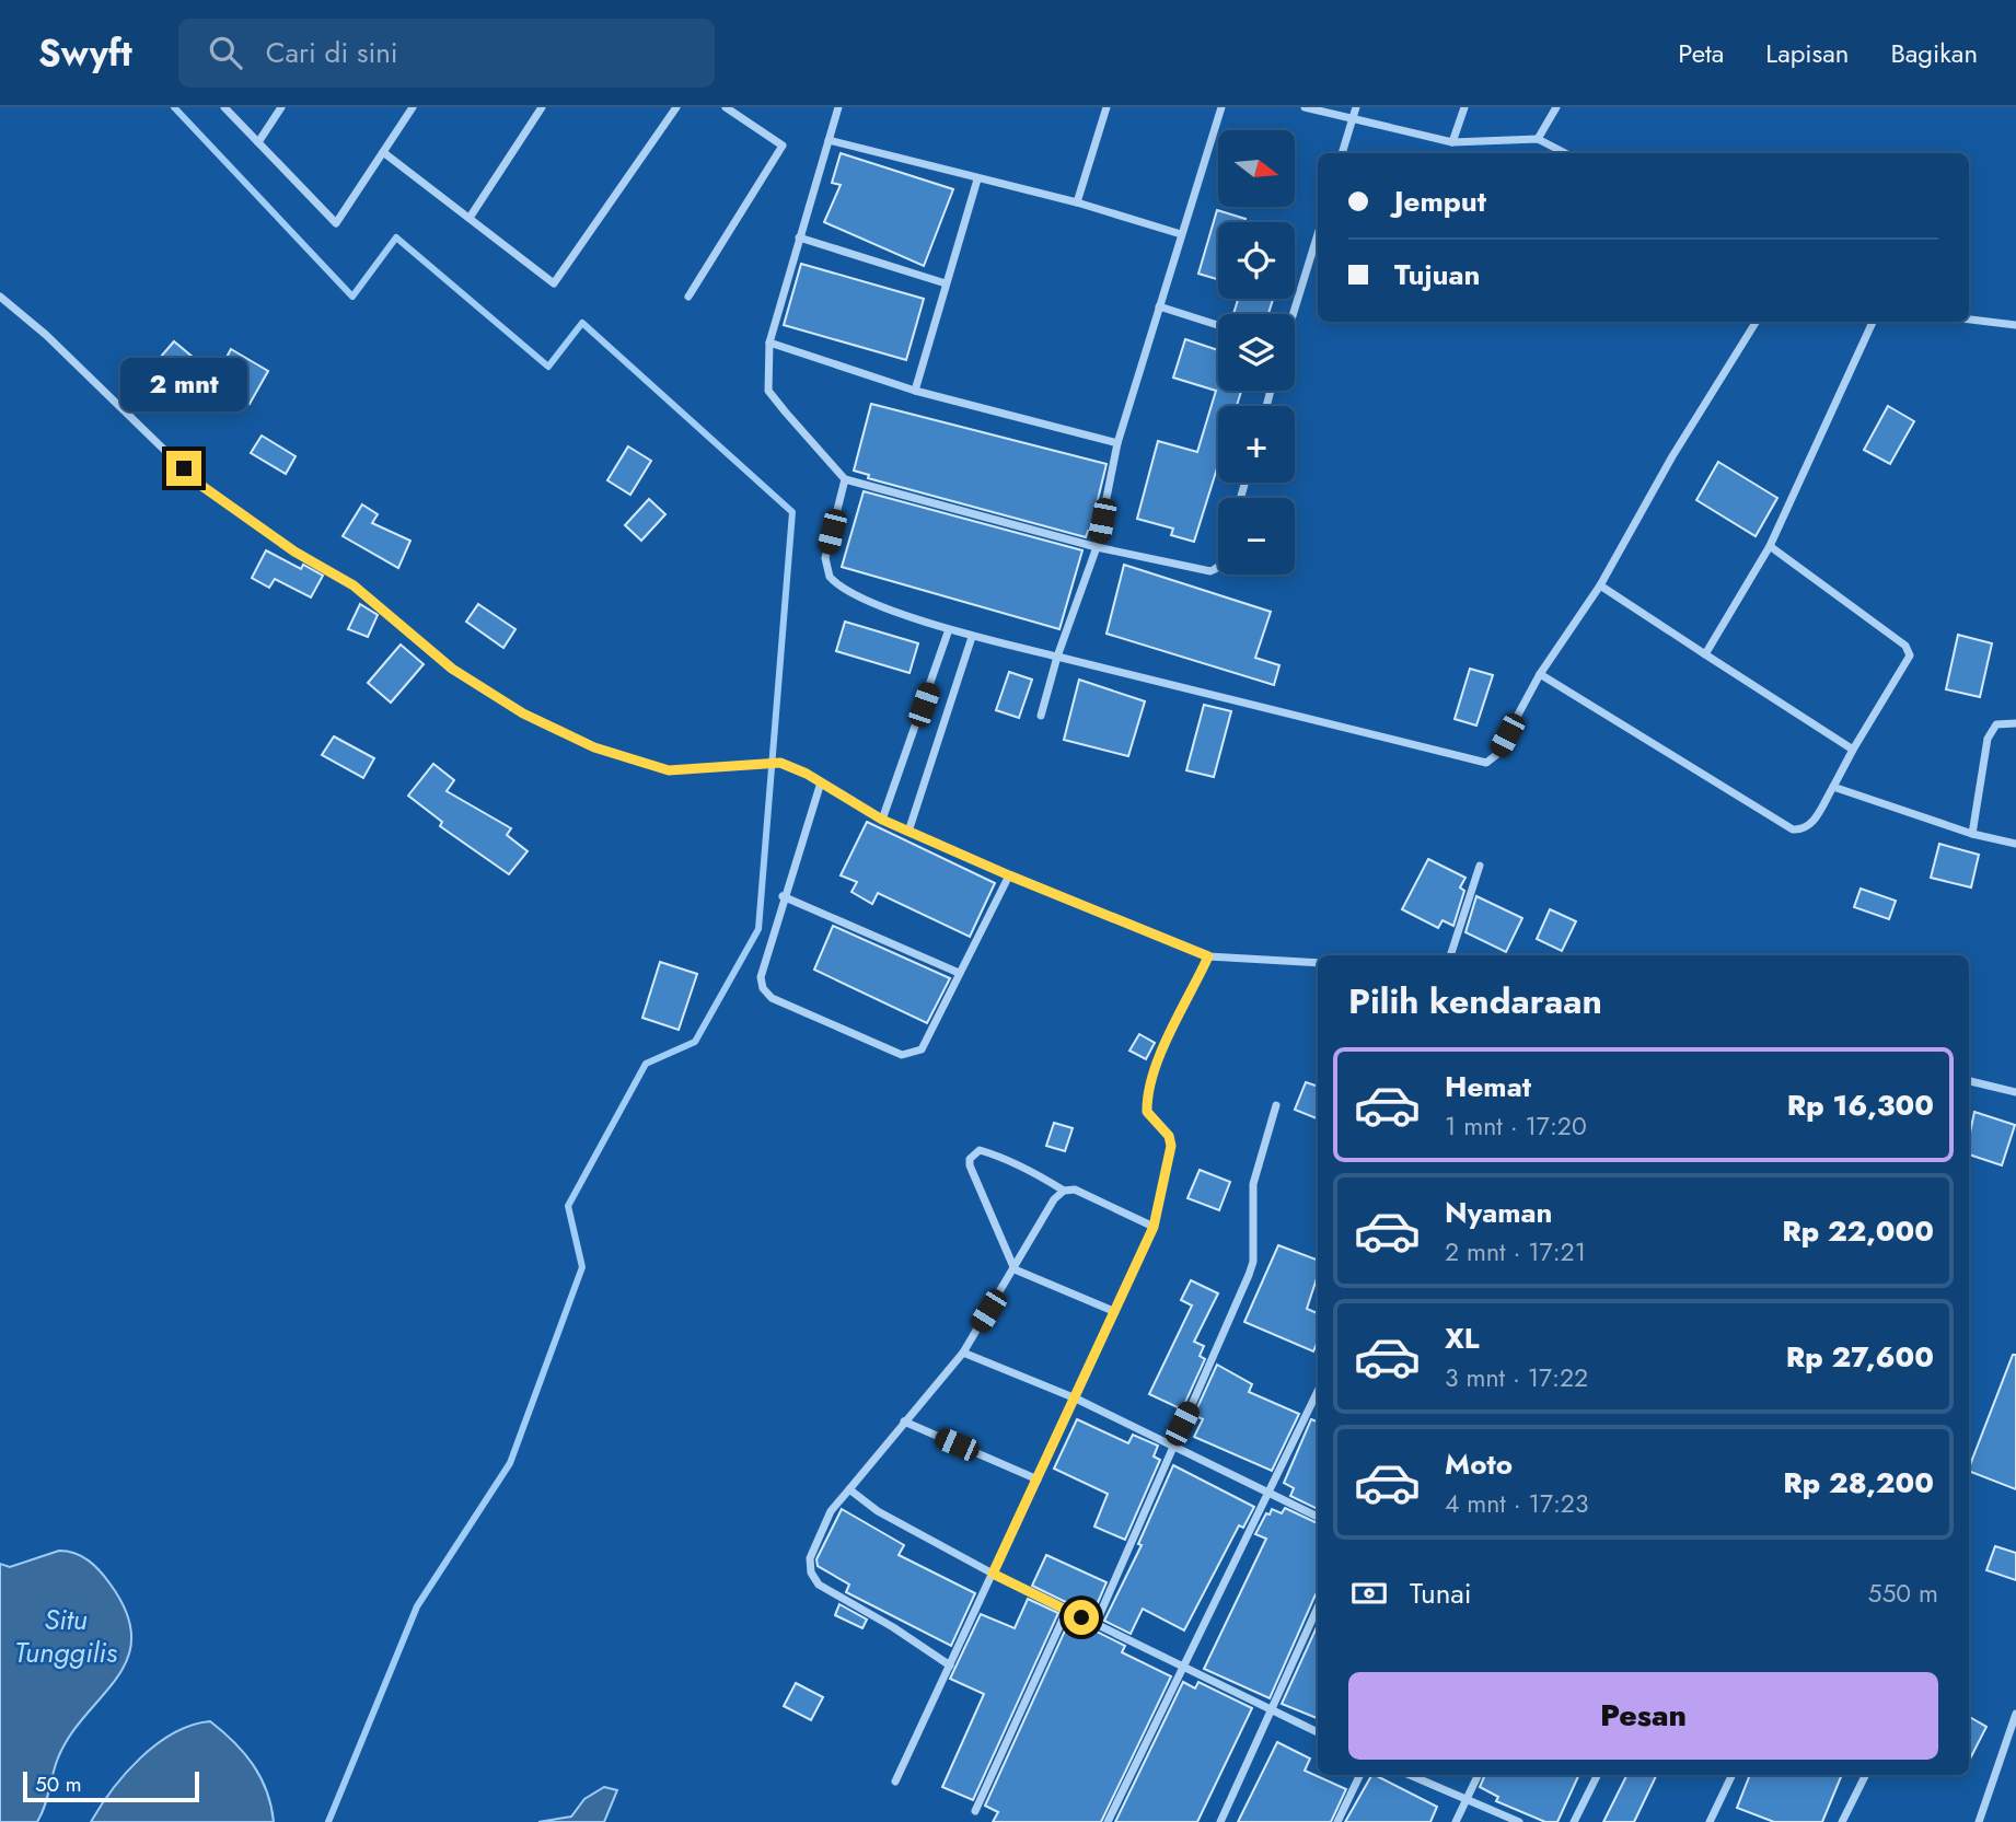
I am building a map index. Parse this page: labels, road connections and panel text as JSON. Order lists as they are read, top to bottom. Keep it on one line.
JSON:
{"water":["Situ Tunggilis"],"scale_bar":"50 m","north":"right","page":{"header":"Swyft","search":"Cari di sini","nav":["Peta","Lapisan","Bagikan"],"map_buttons":["+","−"],"banner":["Jemput","Tujuan"],"bubble":"2 mnt","heading":"Pilih kendaraan","list":[{"name":"Hemat","note":"1 mnt · 17:20","value":"Rp 16,300"},{"name":"Nyaman","note":"2 mnt · 17:21","value":"Rp 22,000"},{"name":"XL","note":"3 mnt · 17:22","value":"Rp 27,600"},{"name":"Moto","note":"4 mnt · 17:23","value":"Rp 28,200"}],"pay":["Tunai","550 m"],"buttons":"Pesan","scale":"50 m"}}
